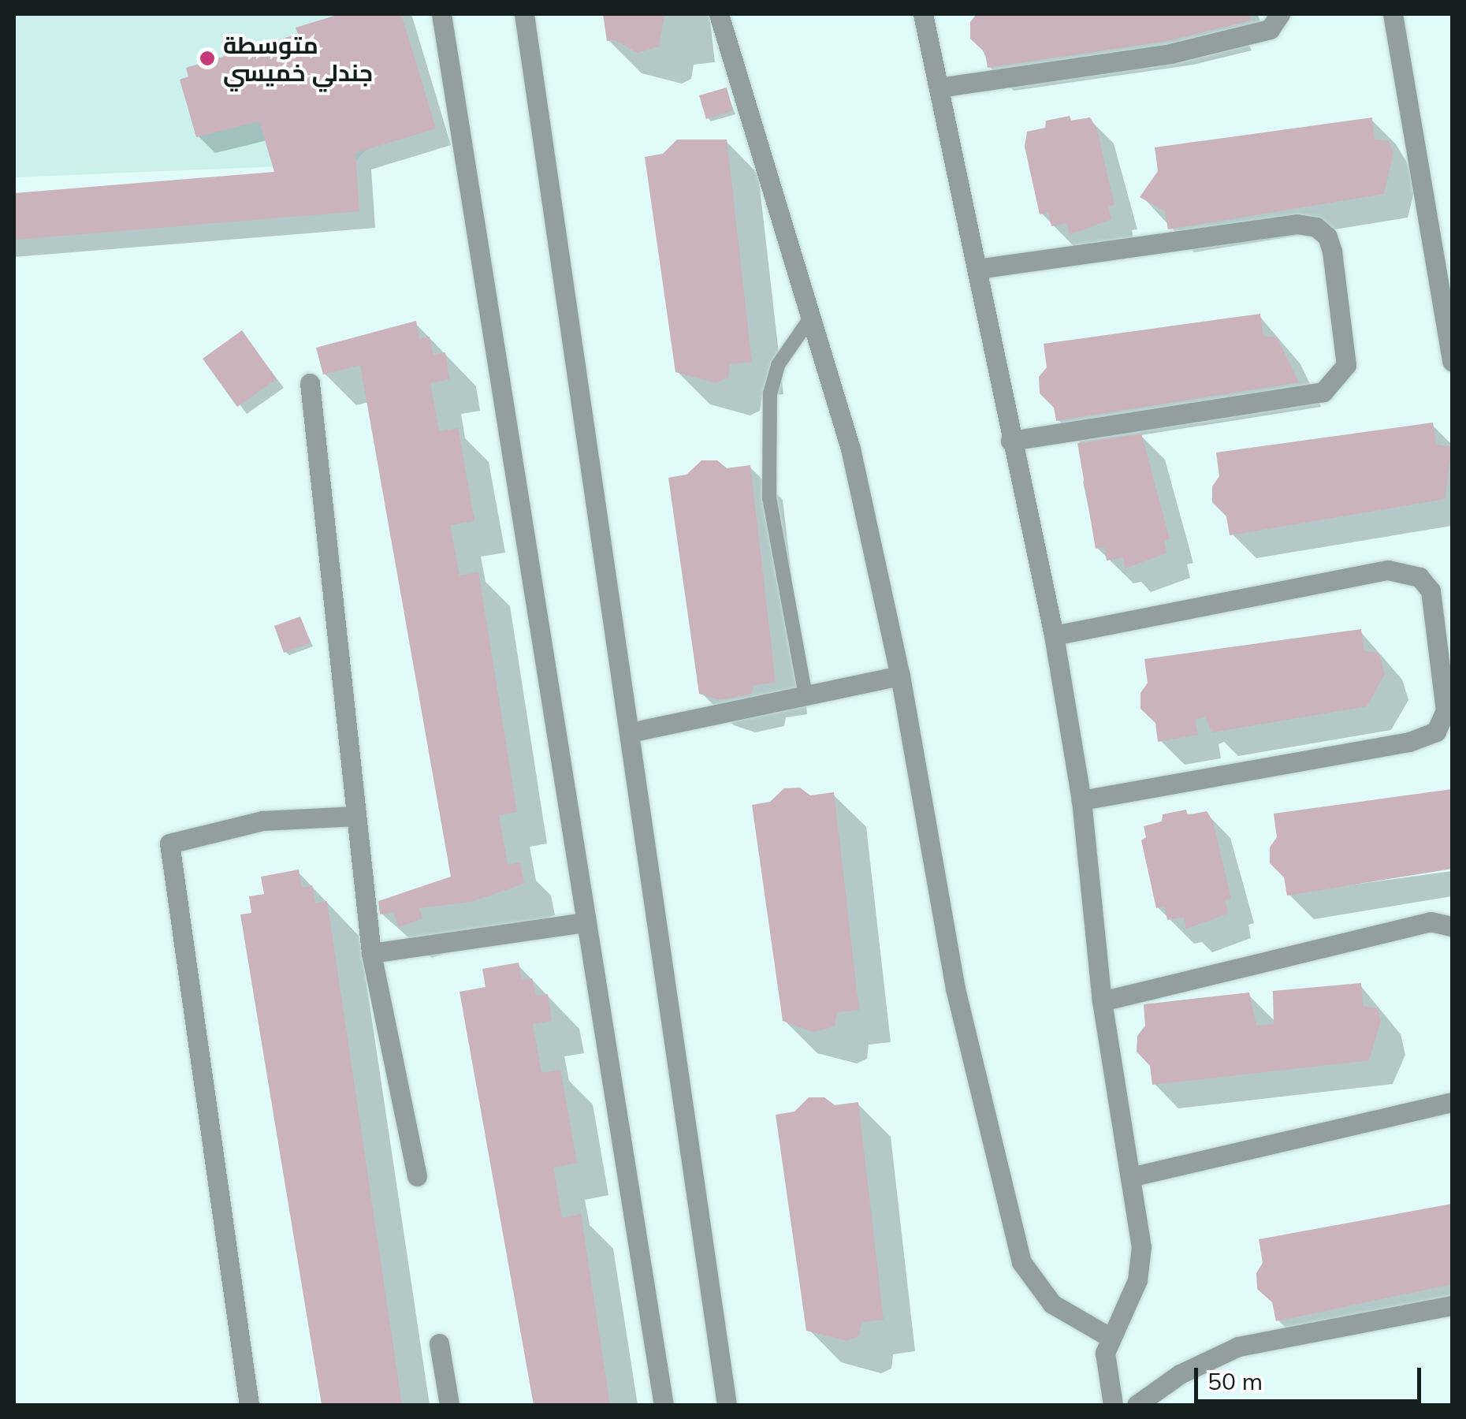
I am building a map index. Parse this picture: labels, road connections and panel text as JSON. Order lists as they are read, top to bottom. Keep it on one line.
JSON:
{"places":["متوسطة جندلي خميسي"],"scale_bar":"50 m"}
